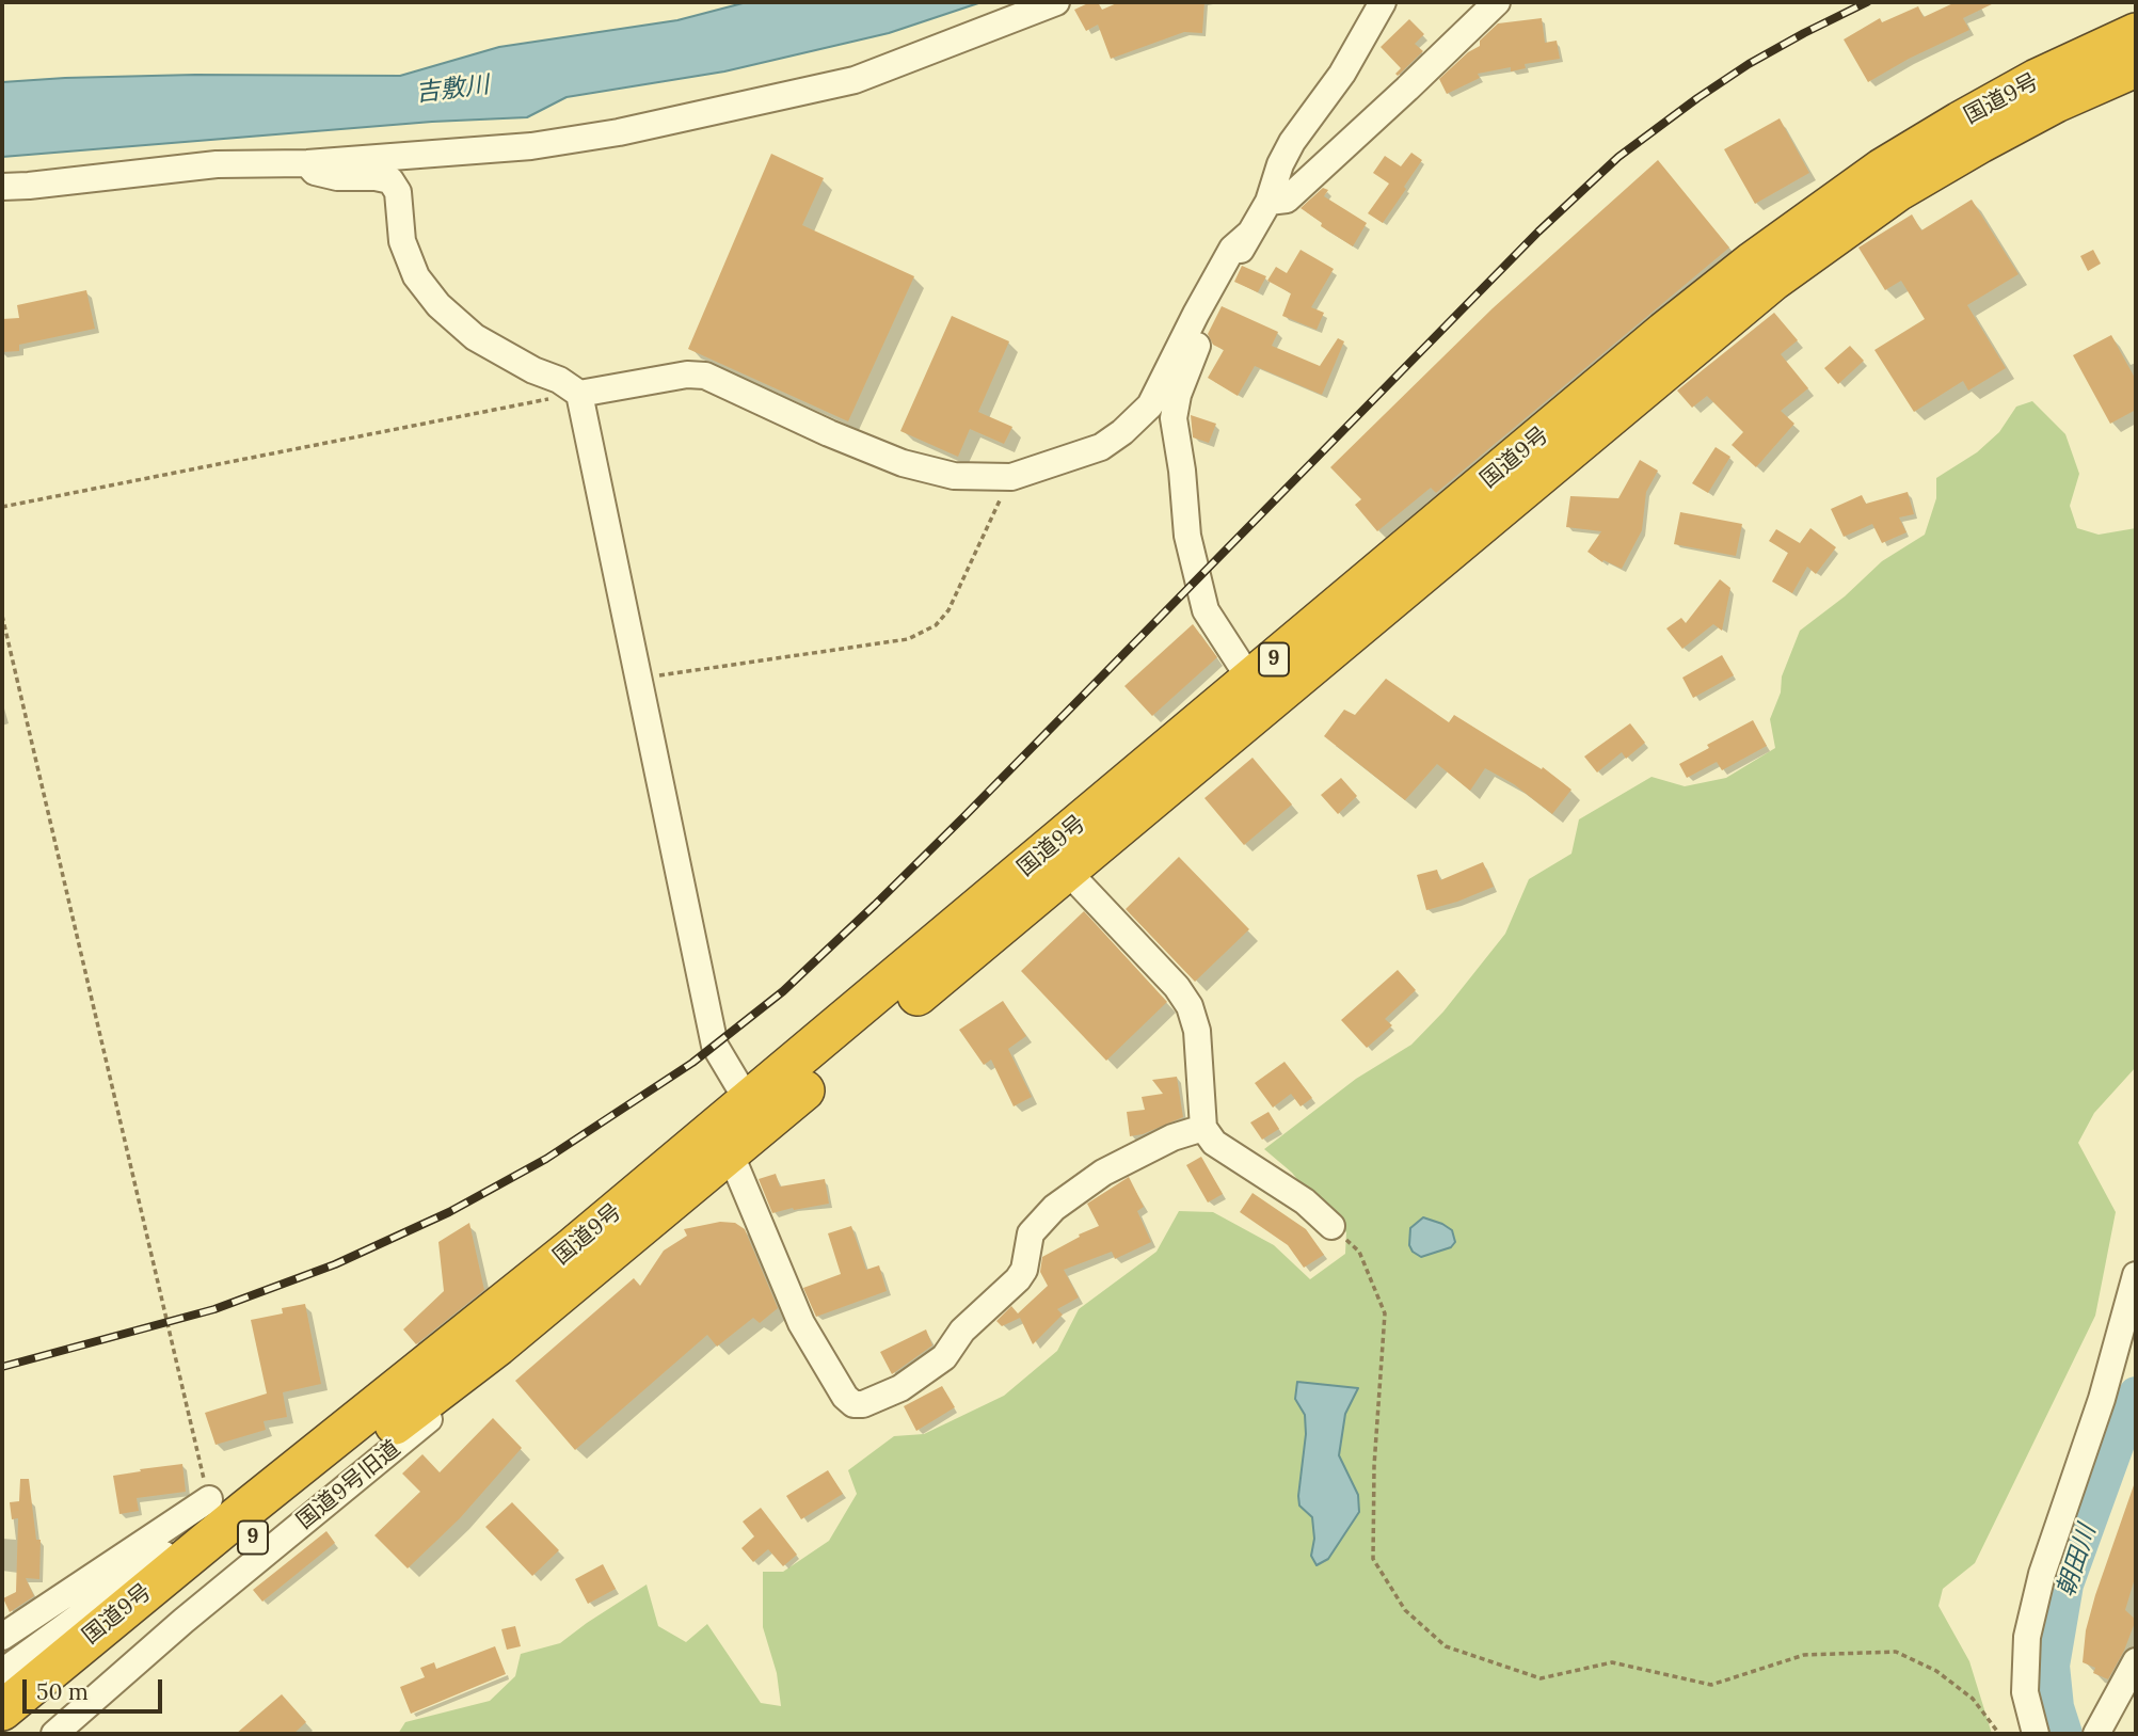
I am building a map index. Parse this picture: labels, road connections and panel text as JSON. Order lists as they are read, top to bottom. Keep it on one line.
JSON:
{"streets":{"highway":["国道9号","9"],"street":["国道9号旧道"]},"crossings":[["国道9号","国道9号旧道"]],"water":["吉敷川","朝田川"],"scale_bar":"50 m"}
